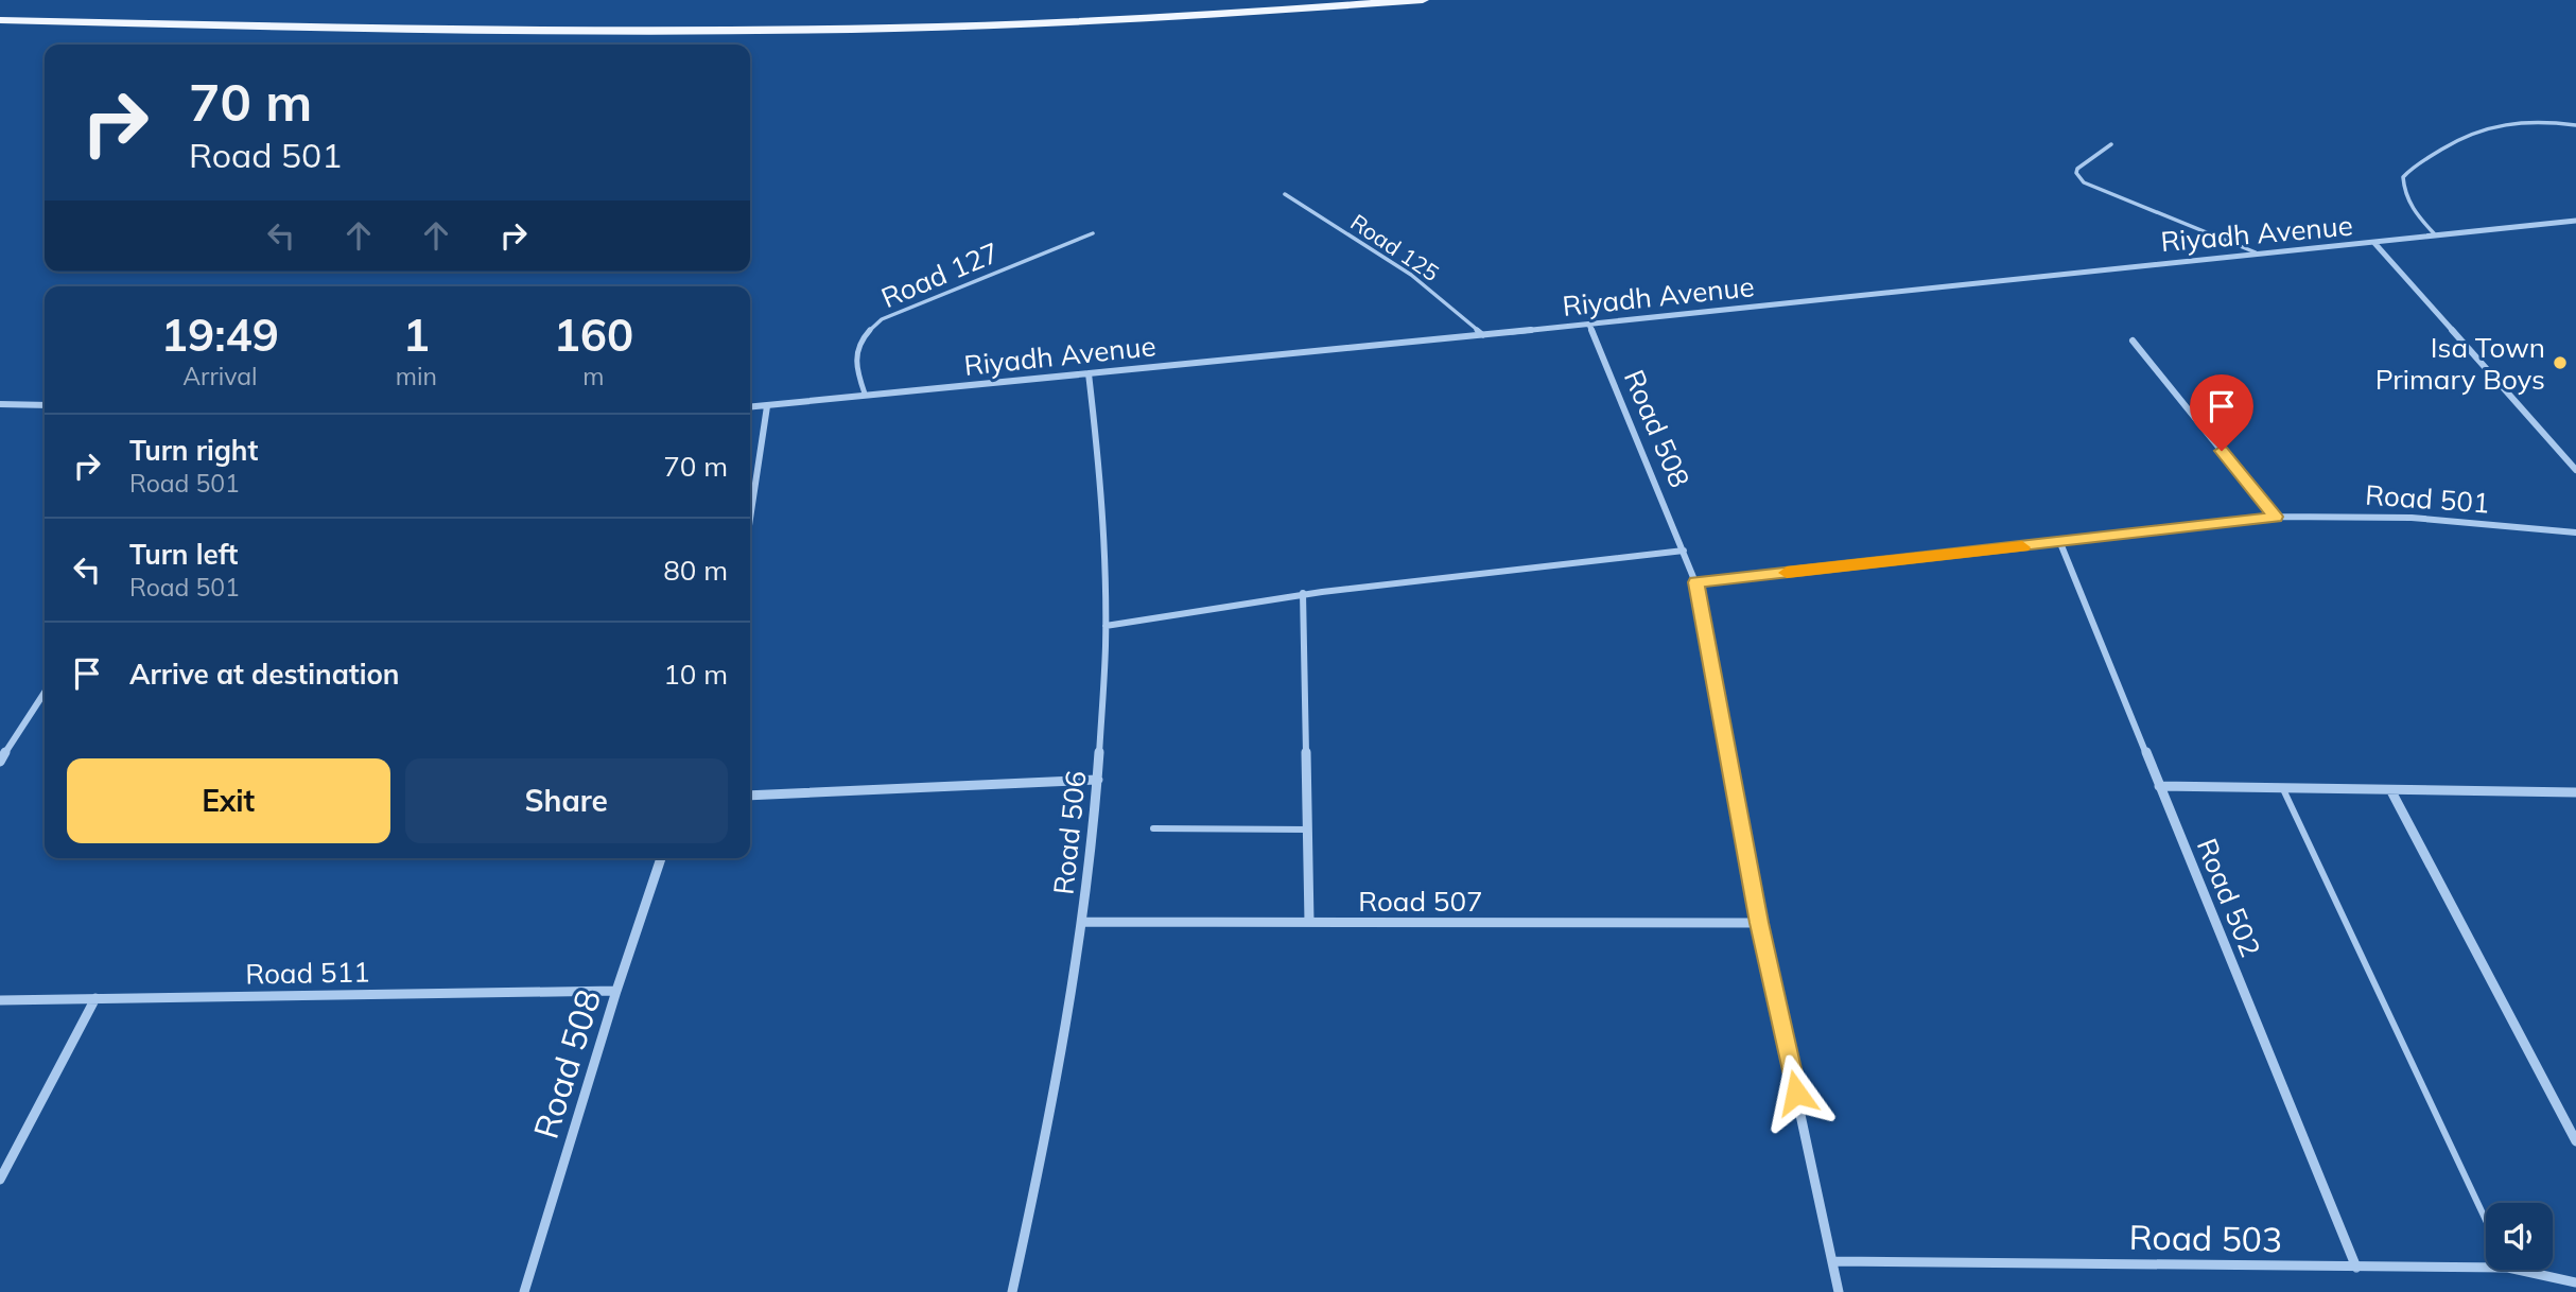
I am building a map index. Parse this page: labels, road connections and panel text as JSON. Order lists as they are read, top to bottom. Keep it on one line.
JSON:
{"streets":{"street":["Riyadh Avenue","Road 508","Road 501","Road 506","Road 502","Road 507","Road 511","Road 503"],"lane":["Road 125","Road 127"]},"crossings":[["Riyadh Avenue","Road 125"],["Riyadh Avenue","Road 127"],["Riyadh Avenue","Road 508"],["Riyadh Avenue","Road 506"],["Road 508","Road 501"],["Road 508","Road 507"],["Road 508","Road 511"],["Road 508","Road 503"],["Road 501","Road 502"],["Road 506","Road 507"],["Road 502","Road 503"]],"places":["Isa Town Primary Boys"],"page":{"turn":["70 m","Road 501"],"eta":["19:49","Arrival","1","min","160","m"],"list":[{"name":"Turn right","note":"Road 501","value":"70 m"},{"name":"Turn left","note":"Road 501","value":"80 m"},{"name":"Arrive at destination","value":"10 m"}],"buttons":["Exit","Share"]}}
